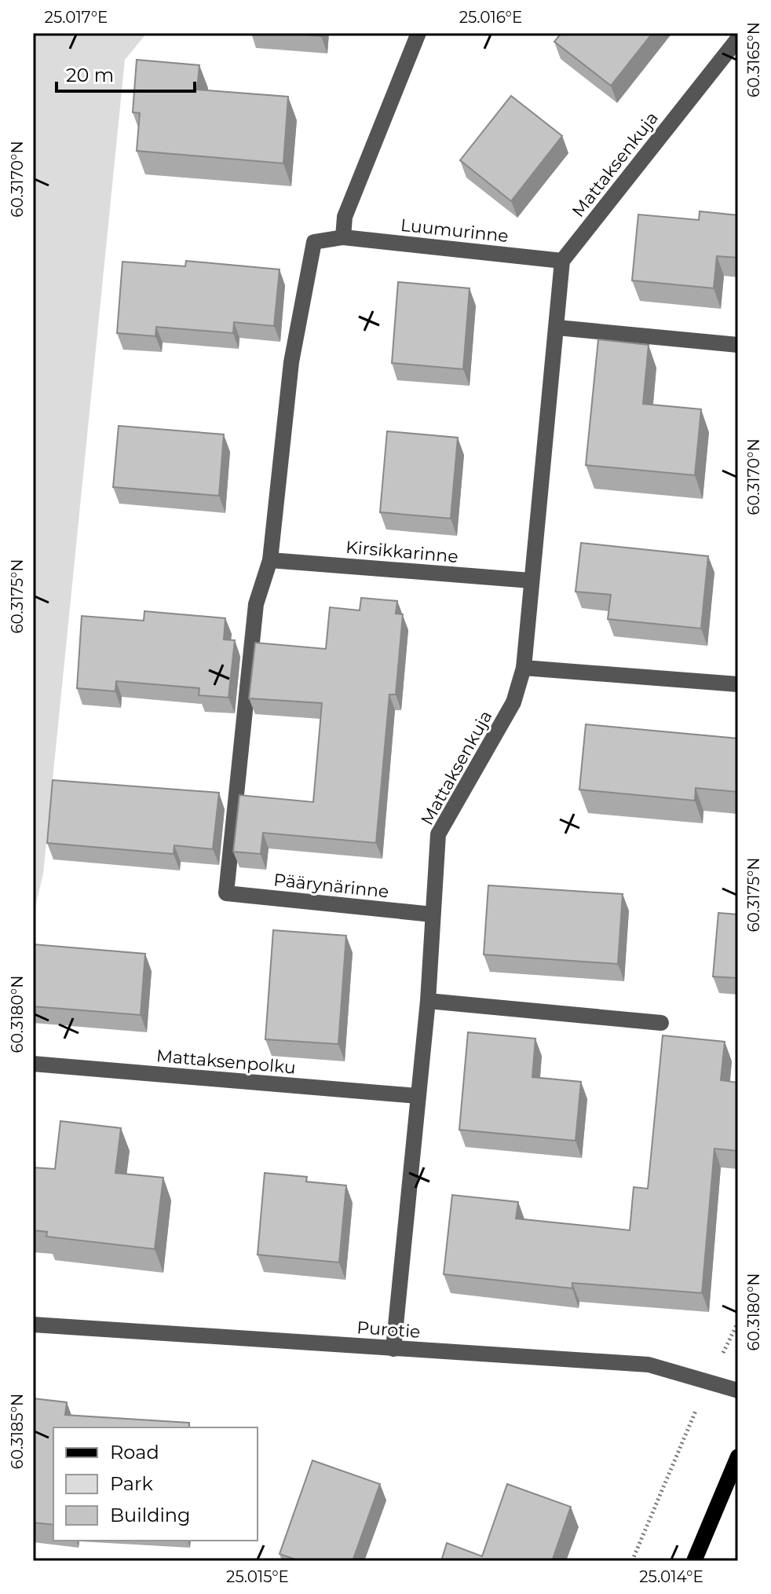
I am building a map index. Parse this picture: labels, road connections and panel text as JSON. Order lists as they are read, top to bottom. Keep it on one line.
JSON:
{"streets":{"street":["Mattaksenkuja","Luumurinne","Kirsikkarinne","Päärynärinne","Mattaksenpolku","Purotie"]},"crossings":[["Mattaksenkuja","Luumurinne"],["Mattaksenkuja","Kirsikkarinne"],["Mattaksenkuja","Päärynärinne"],["Mattaksenkuja","Mattaksenpolku"],["Mattaksenkuja","Purotie"],["Luumurinne","Kirsikkarinne"],["Luumurinne","Päärynärinne"],["Kirsikkarinne","Päärynärinne"]],"legend":["Road","Park","Building"],"scale_bar":"20 m","coordinates":["25.017°E","25.016°E","60.3165°N","60.3170°N","60.3175°N","60.3180°N","60.3185°N","25.015°E","25.014°E"]}
